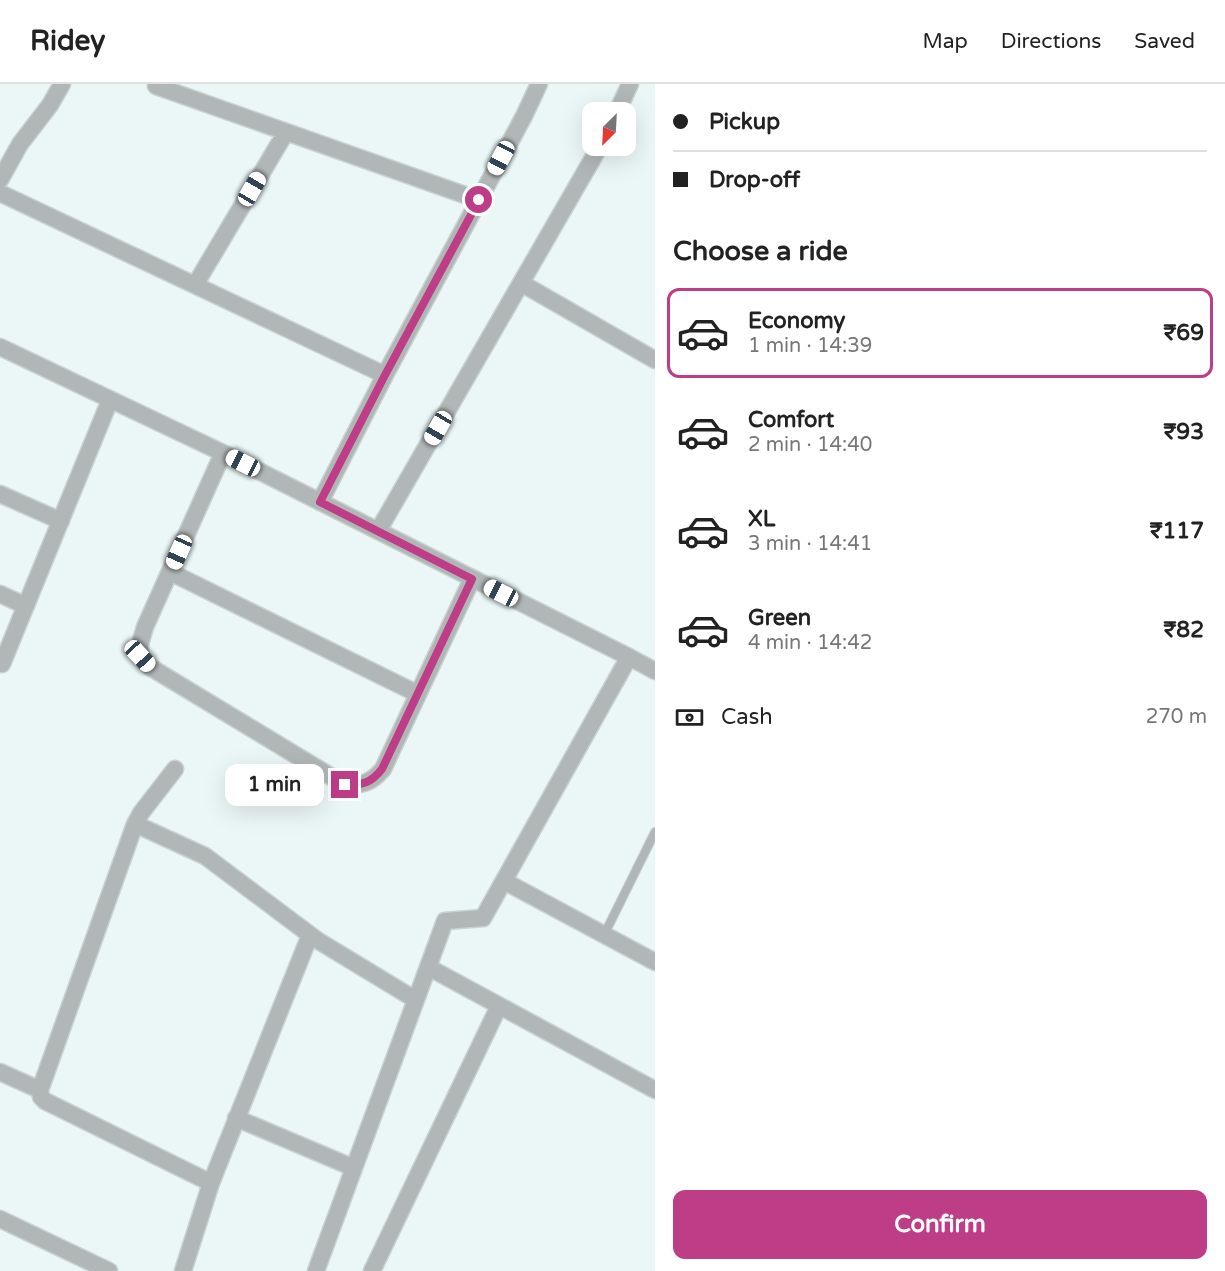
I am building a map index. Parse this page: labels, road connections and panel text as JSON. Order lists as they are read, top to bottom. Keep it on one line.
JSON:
{"north":"bottom left","page":{"header":"Ridey","nav":["Map","Directions","Saved"],"banner":["Pickup","Drop-off"],"heading":"Choose a ride","list":[{"name":"Economy","note":"1 min · 14:39","value":"₹69"},{"name":"Comfort","note":"2 min · 14:40","value":"₹93"},{"name":"XL","note":"3 min · 14:41","value":"₹117"},{"name":"Green","note":"4 min · 14:42","value":"₹82"}],"pay":["Cash","270 m"],"bubble":"1 min","buttons":"Confirm"}}
